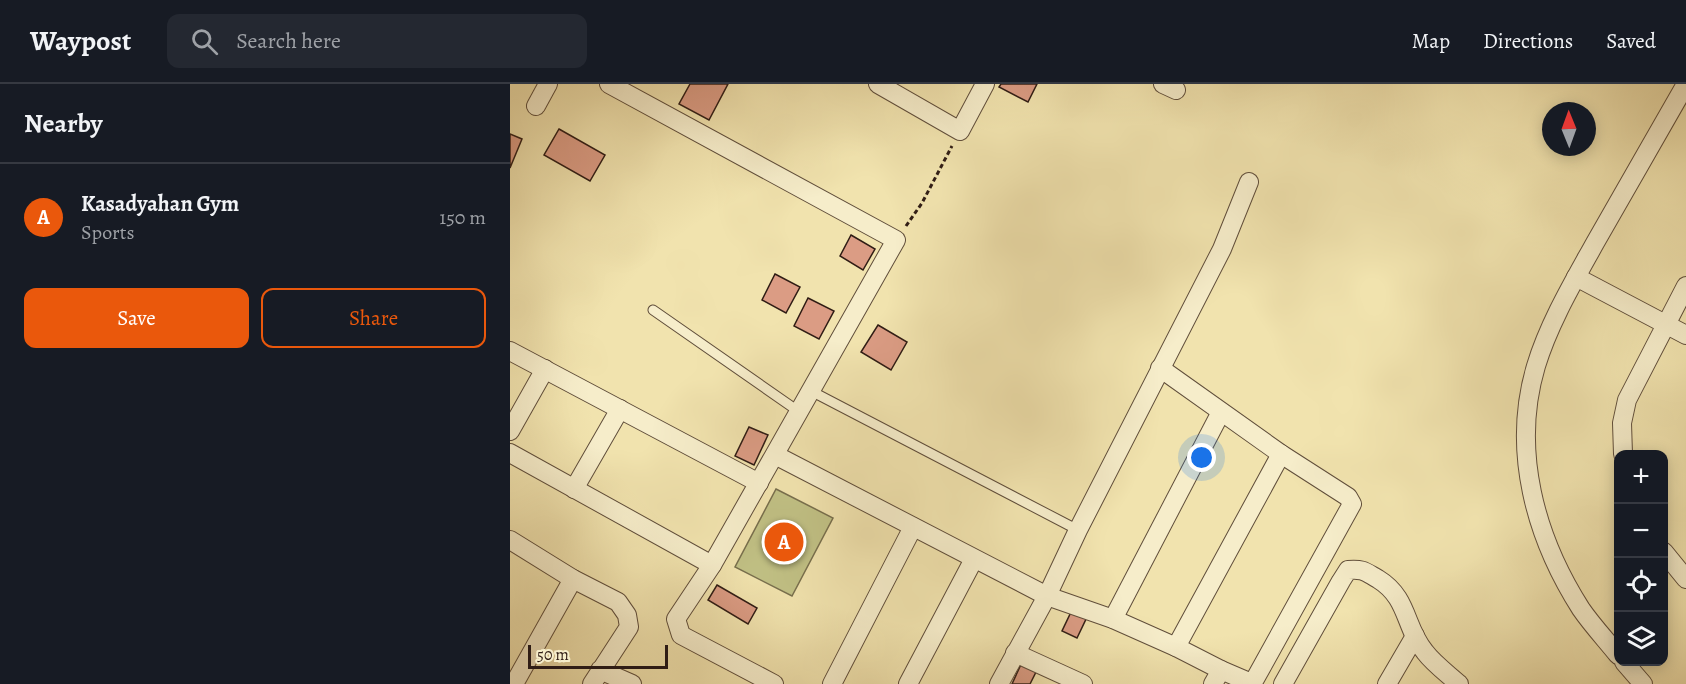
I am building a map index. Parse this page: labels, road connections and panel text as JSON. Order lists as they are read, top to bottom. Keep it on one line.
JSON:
{"scale_bar":"50 m","north":"top","page":{"header":"Waypost","search":"Search here","nav":["Map","Directions","Saved"],"heading":"Nearby","list":[{"mark":"A","name":"Kasadyahan Gym","note":"Sports","value":"150 m"}],"buttons":["Save","Share"],"map_buttons":["+","−"],"pins":"A","scale":"50 m"}}
